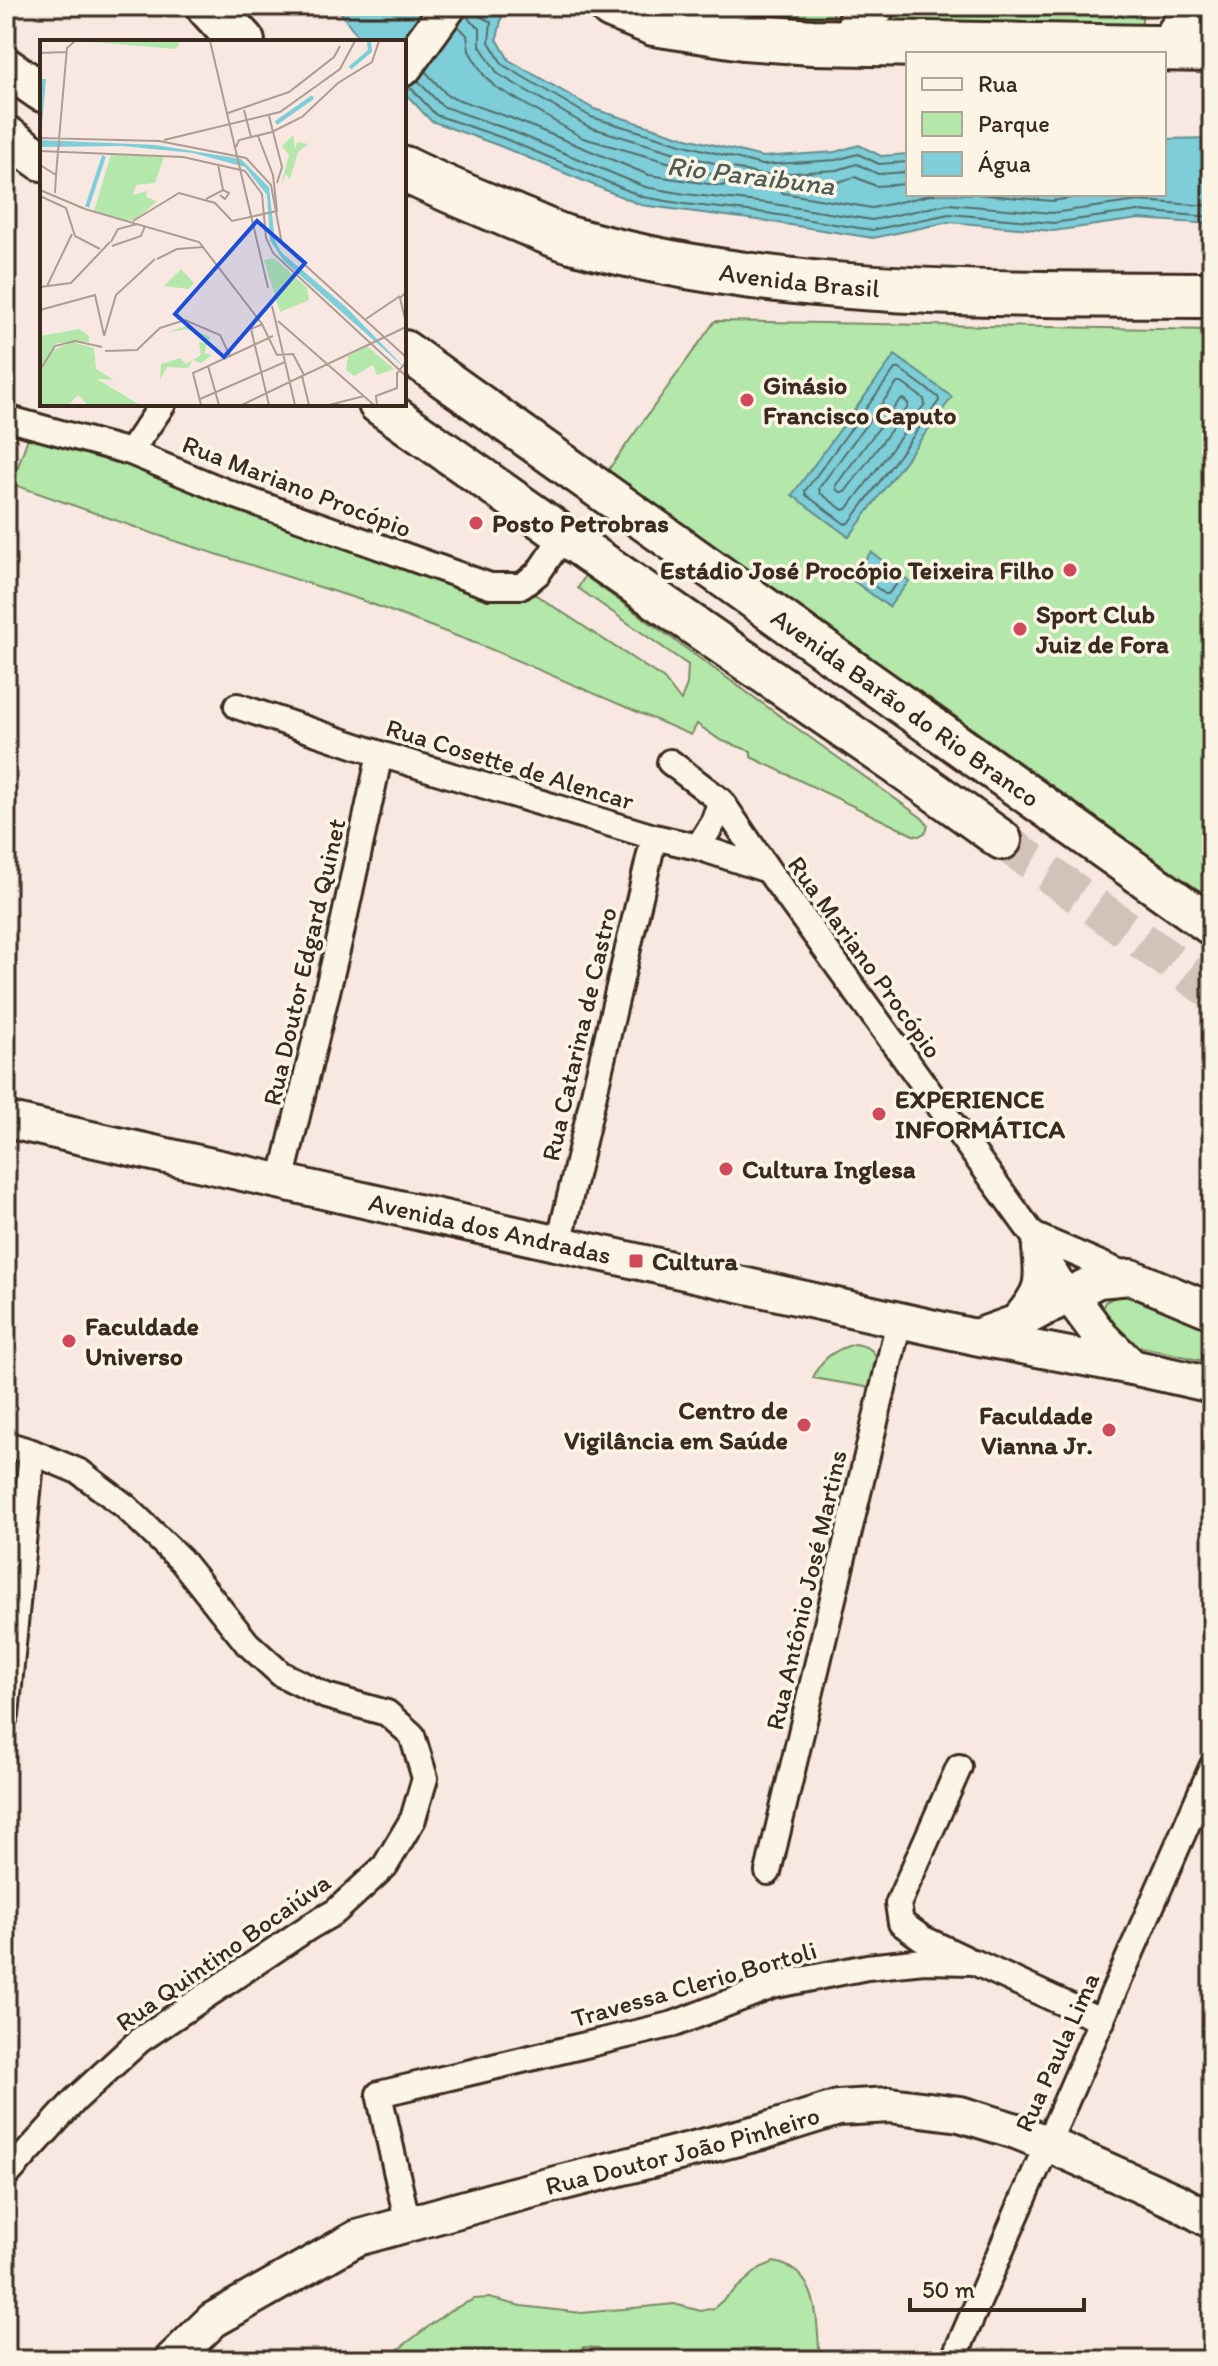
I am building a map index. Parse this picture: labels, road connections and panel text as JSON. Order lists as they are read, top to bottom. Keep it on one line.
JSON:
{"streets":{"highway":["Avenida Brasil"],"main road":["Avenida Barão do Rio Branco","Avenida dos Andradas","Rua Doutor João Pinheiro"],"street":["Rua Mariano Procópio","Rua Cosette de Alencar","Rua Doutor Edgard Quinet","Rua Catarina de Castro","Rua Antônio José Martins","Rua Quintino Bocaiúva","Travessa Clerio Bortoli","Rua Paula Lima"]},"crossings":[["Rua Mariano Procópio","Avenida Barão do Rio Branco"],["Rua Mariano Procópio","Rua Cosette de Alencar"],["Rua Cosette de Alencar","Rua Doutor Edgard Quinet"],["Rua Cosette de Alencar","Rua Catarina de Castro"],["Rua Doutor Edgard Quinet","Avenida dos Andradas"],["Rua Catarina de Castro","Avenida dos Andradas"],["Avenida dos Andradas","Rua Antônio José Martins"],["Travessa Clerio Bortoli","Rua Paula Lima"],["Travessa Clerio Bortoli","Rua Doutor João Pinheiro"],["Rua Paula Lima","Rua Doutor João Pinheiro"]],"water":["Rio Paraibuna"],"places":{"other":["Ginásio Francisco Caputo","Posto Petrobras","Estádio José Procópio Teixeira Filho","Sport Club Juiz de Fora","EXPERIENCE INFORMÁTICA","Cultura Inglesa","Faculdade Universo","Centro de Vigilância em Saúde","Faculdade Vianna Jr."],"transit":["Cultura"]},"legend":["Rua","Parque","Água"],"scale_bar":"50 m"}
